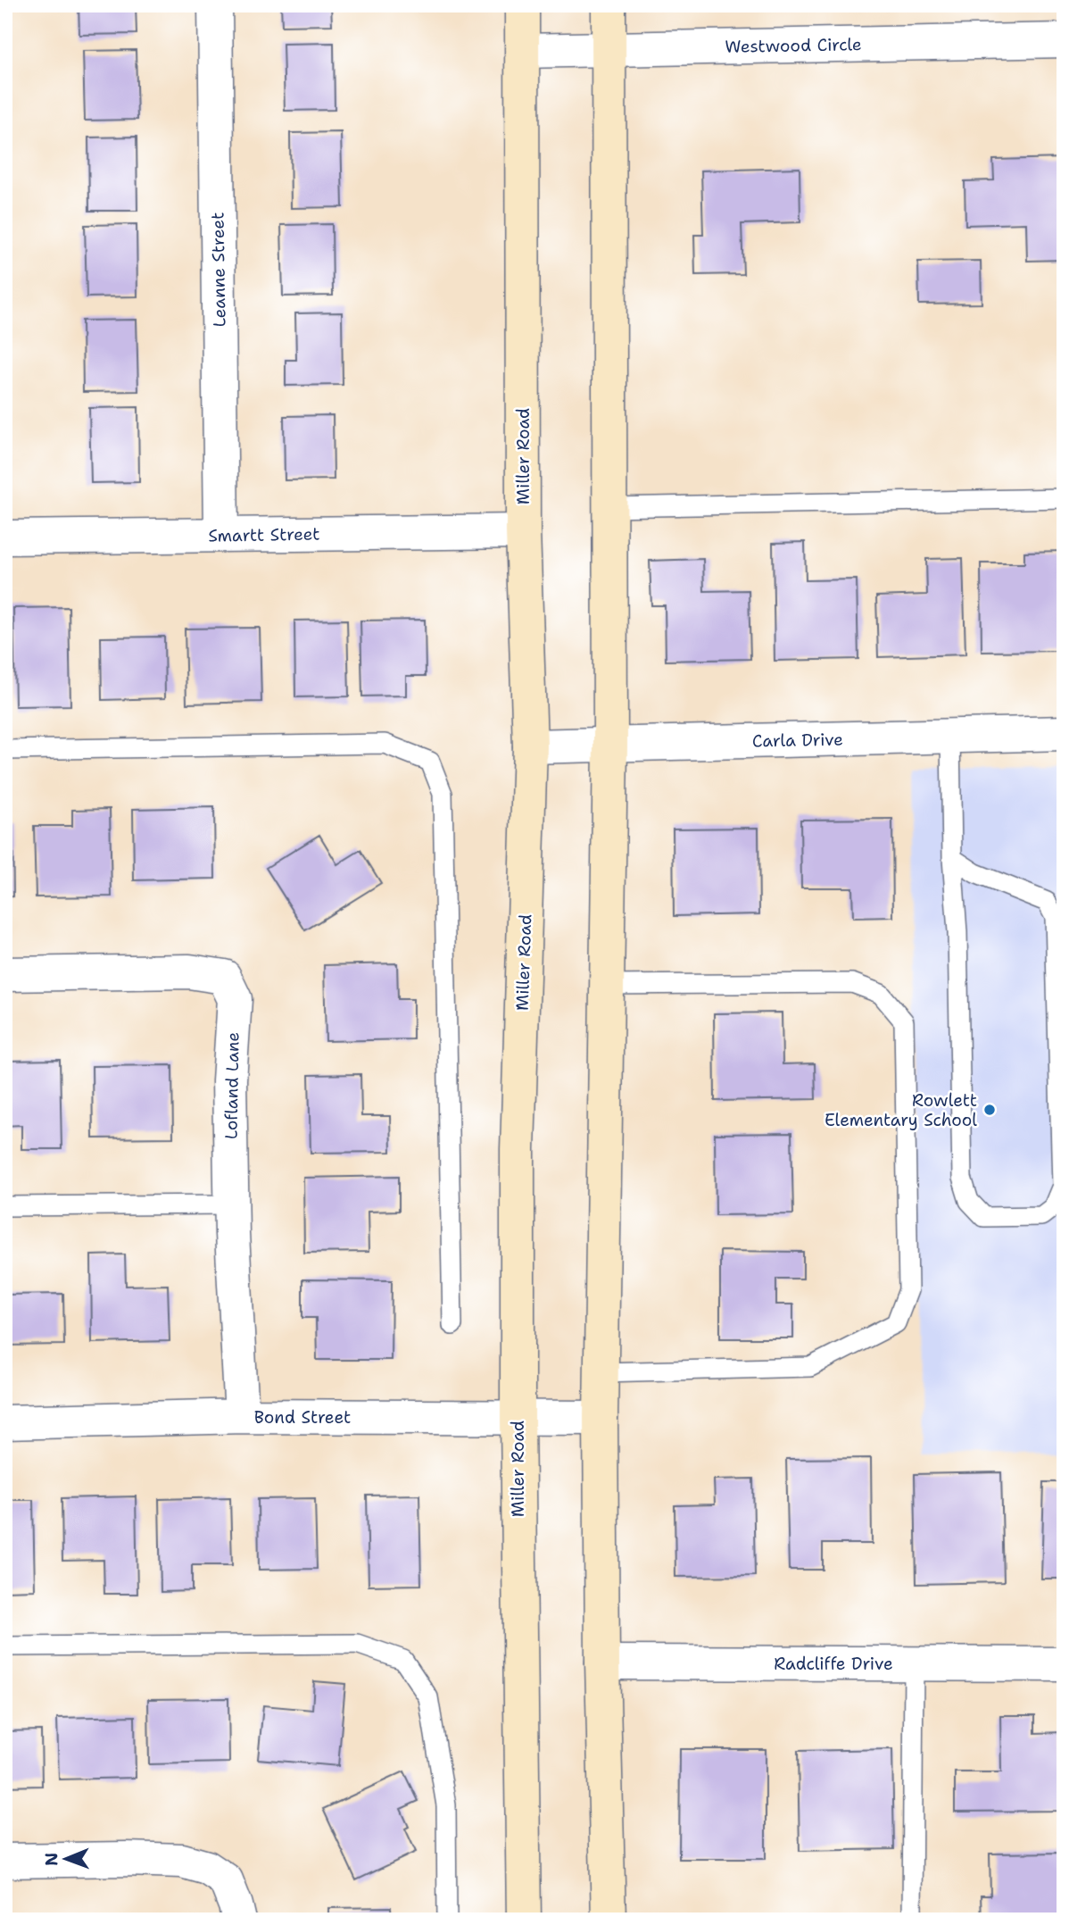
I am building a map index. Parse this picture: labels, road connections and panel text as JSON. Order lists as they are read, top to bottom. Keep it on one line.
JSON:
{"streets":{"main road":["Miller Road"],"street":["Westwood Circle","Leanne Street","Smartt Street","Carla Drive","Lofland Lane","Bond Street","Radcliffe Drive"]},"crossings":[["Westwood Circle","Miller Road"],["Leanne Street","Smartt Street"],["Miller Road","Smartt Street"],["Miller Road","Carla Drive"],["Miller Road","Bond Street"],["Lofland Lane","Bond Street"]],"places":["Rowlett Elementary School"],"north":"left"}
